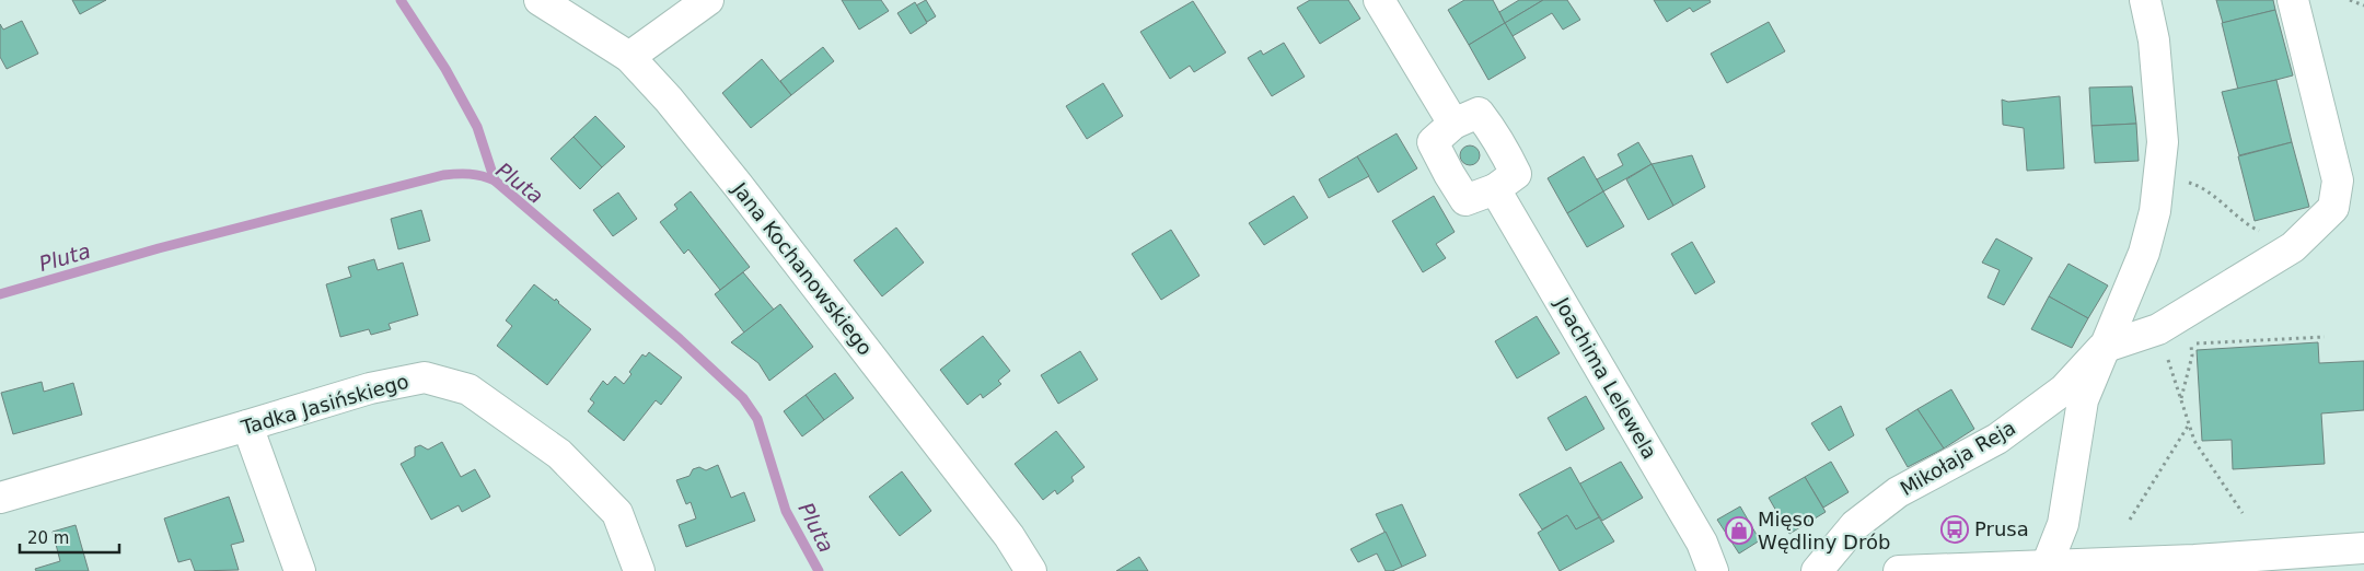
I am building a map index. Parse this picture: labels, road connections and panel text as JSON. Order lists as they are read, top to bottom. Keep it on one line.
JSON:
{"streets":{"street":["Jana Kochanowskiego","Joachima Lelewela","Tadka Jasińskiego","Mikołaja Reja"]},"water":["Pluta"],"places":{"bus stop":["Prusa"],"shop":["Mięso Wędliny Drób"]},"scale_bar":"20 m"}
